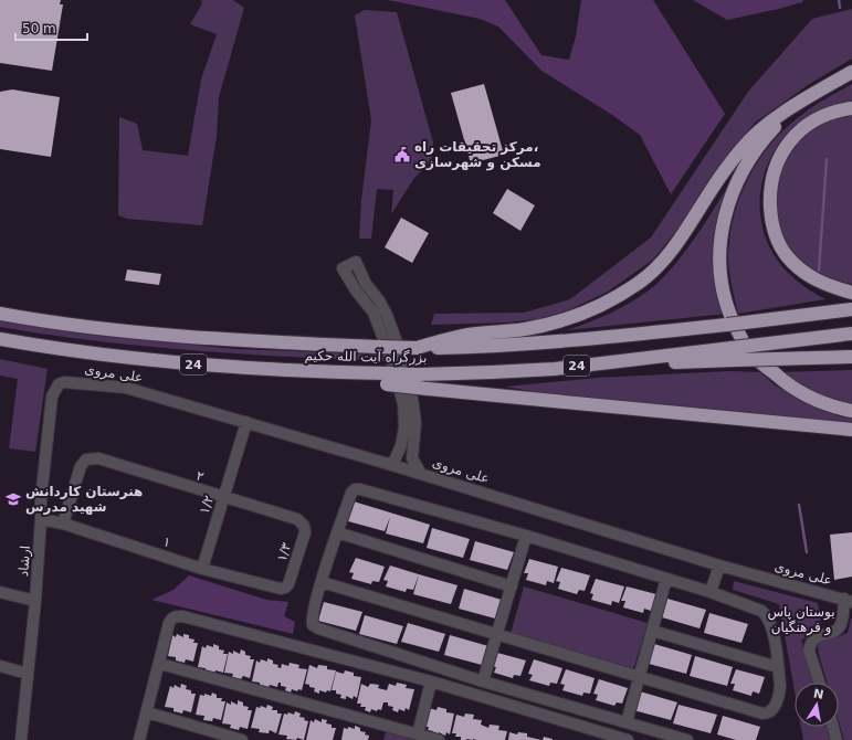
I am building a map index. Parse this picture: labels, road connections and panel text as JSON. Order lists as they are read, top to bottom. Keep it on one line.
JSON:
{"streets":{"highway":["بزرگراه آیت الله حکیم","24"],"street":["علی مروی","۲","۱/۲","۱","۱/۳","ارشاد"]},"crossings":[["علی مروی","۱/۲"],["علی مروی","ارشاد"],["۲","۱/۲"],["۲","۱"],["۲","۱/۳"],["۱/۲","۱"],["۱","۱/۳"],["۱","ارشاد"]],"parks":["بوستان پاس و فرهنگیان"],"places":{"public building":["مرکز تحقیقات راه، مسکن و شهرسازی"],"school or university":["هنرستان کاردانش شهید مدرس"]},"scale_bar":"50 m","north":"top"}
